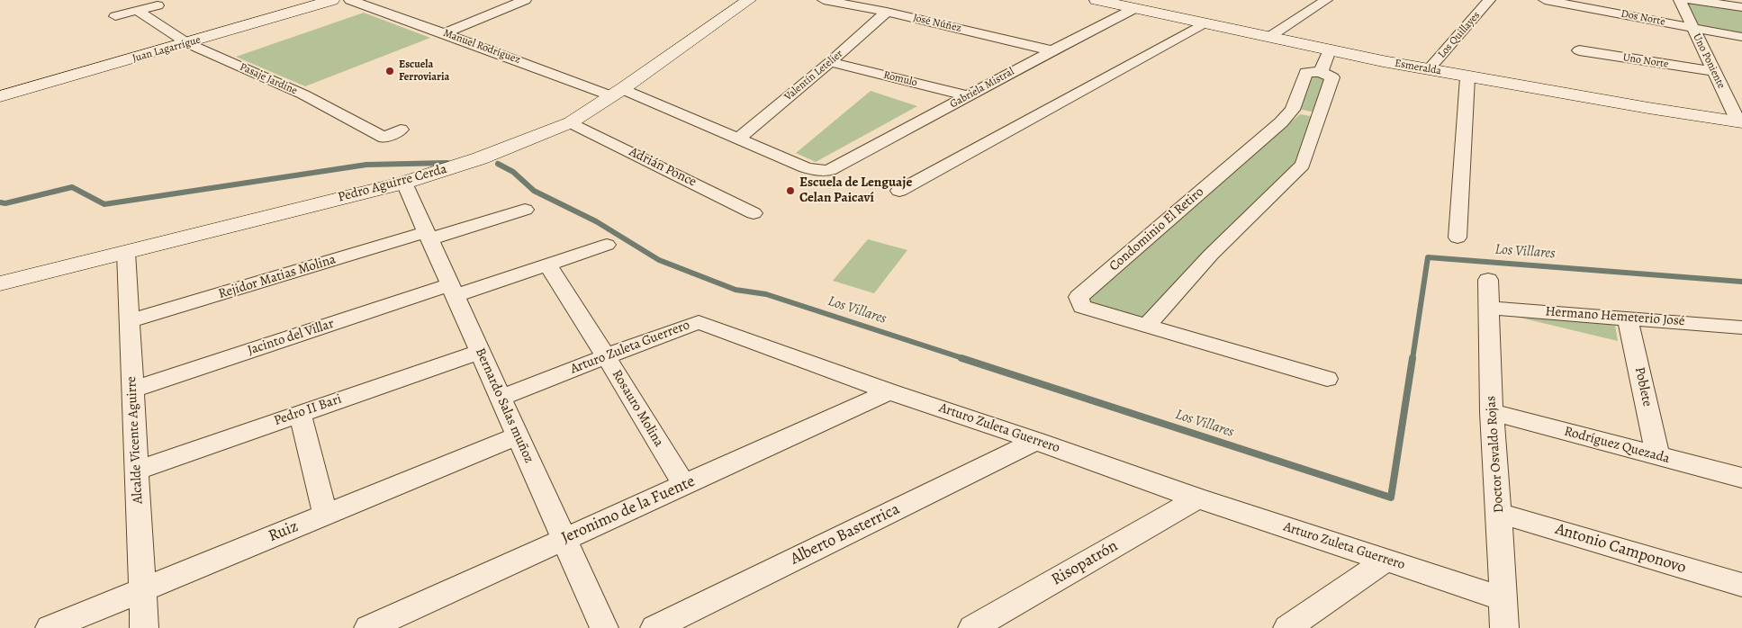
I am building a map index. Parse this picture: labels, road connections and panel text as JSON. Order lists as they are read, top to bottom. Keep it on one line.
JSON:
{"streets":{"street":["Dos Norte","José Núñez","Los Quillayes","Manuel Rodríguez","Juan Lagarrigue","Uno Norte","Uno Poniente","Esmeralda","Valentín Letelier","Pasaje Jardine","Romulo","Gabriela Mistral","Adrián Ponce","Pedro Aguirre Cerda","Condominio El Retiro","Rejidor Matias Molina","Hermano Hemeterio José","Jacinto del Villar","Arturo Zuleta Guerrero","Poblete","Bernardo Salas muñoz","Rosauro Molina","Pedro II Bari","Alcalde Vicente Aguirre","Rodríguez Quezada","Doctor Osvaldo Rojas","Jeronimo de la Fuente","Ruiz","Alberto Basterrica","Antonio Camponovo","Risopatrón"]},"crossings":[["Dos Norte","Uno Poniente"],["José Núñez","Valentín Letelier"],["José Núñez","Gabriela Mistral"],["Los Quillayes","Esmeralda"],["Manuel Rodríguez","Valentín Letelier"],["Manuel Rodríguez","Gabriela Mistral"],["Manuel Rodríguez","Pedro Aguirre Cerda"],["Juan Lagarrigue","Pasaje Jardine"],["Uno Norte","Uno Poniente"],["Uno Poniente","Esmeralda"],["Esmeralda","Gabriela Mistral"],["Valentín Letelier","Romulo"],["Romulo","Gabriela Mistral"],["Adrián Ponce","Pedro Aguirre Cerda"],["Pedro Aguirre Cerda","Bernardo Salas muñoz"],["Pedro Aguirre Cerda","Alcalde Vicente Aguirre"],["Rejidor Matias Molina","Bernardo Salas muñoz"],["Rejidor Matias Molina","Alcalde Vicente Aguirre"],["Hermano Hemeterio José","Poblete"],["Hermano Hemeterio José","Doctor Osvaldo Rojas"],["Jacinto del Villar","Bernardo Salas muñoz"],["Jacinto del Villar","Rosauro Molina"],["Jacinto del Villar","Alcalde Vicente Aguirre"],["Arturo Zuleta Guerrero","Bernardo Salas muñoz"],["Arturo Zuleta Guerrero","Rosauro Molina"],["Arturo Zuleta Guerrero","Doctor Osvaldo Rojas"],["Arturo Zuleta Guerrero","Jeronimo de la Fuente"],["Arturo Zuleta Guerrero","Alberto Basterrica"],["Arturo Zuleta Guerrero","Risopatrón"],["Poblete","Rodríguez Quezada"],["Bernardo Salas muñoz","Pedro II Bari"],["Bernardo Salas muñoz","Jeronimo de la Fuente"],["Bernardo Salas muñoz","Ruiz"],["Rosauro Molina","Jeronimo de la Fuente"],["Pedro II Bari","Alcalde Vicente Aguirre"],["Alcalde Vicente Aguirre","Ruiz"],["Rodríguez Quezada","Doctor Osvaldo Rojas"],["Doctor Osvaldo Rojas","Antonio Camponovo"]],"water":["Los Villares"],"places":["Escuela Ferroviaria","Escuela de Lenguaje Celan Paicaví"]}
